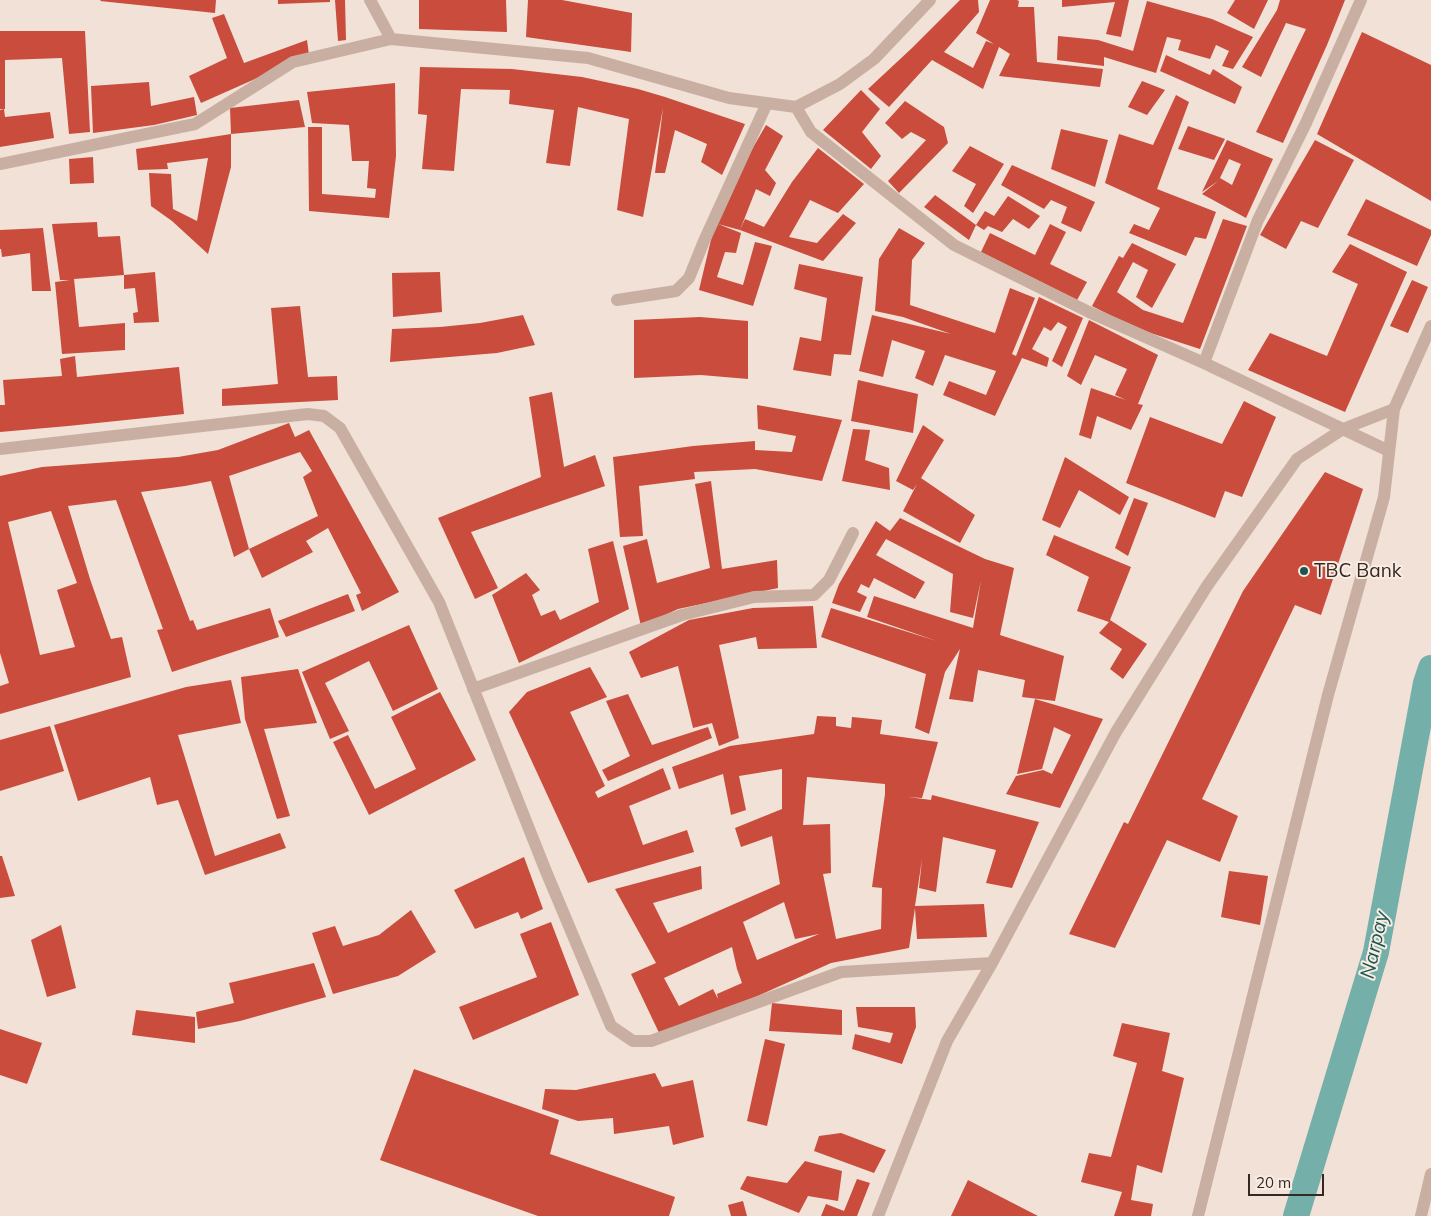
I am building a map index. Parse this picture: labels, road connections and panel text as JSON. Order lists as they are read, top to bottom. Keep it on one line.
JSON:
{"water":["Narpay"],"places":["TBC Bank"],"scale_bar":"20 m"}
